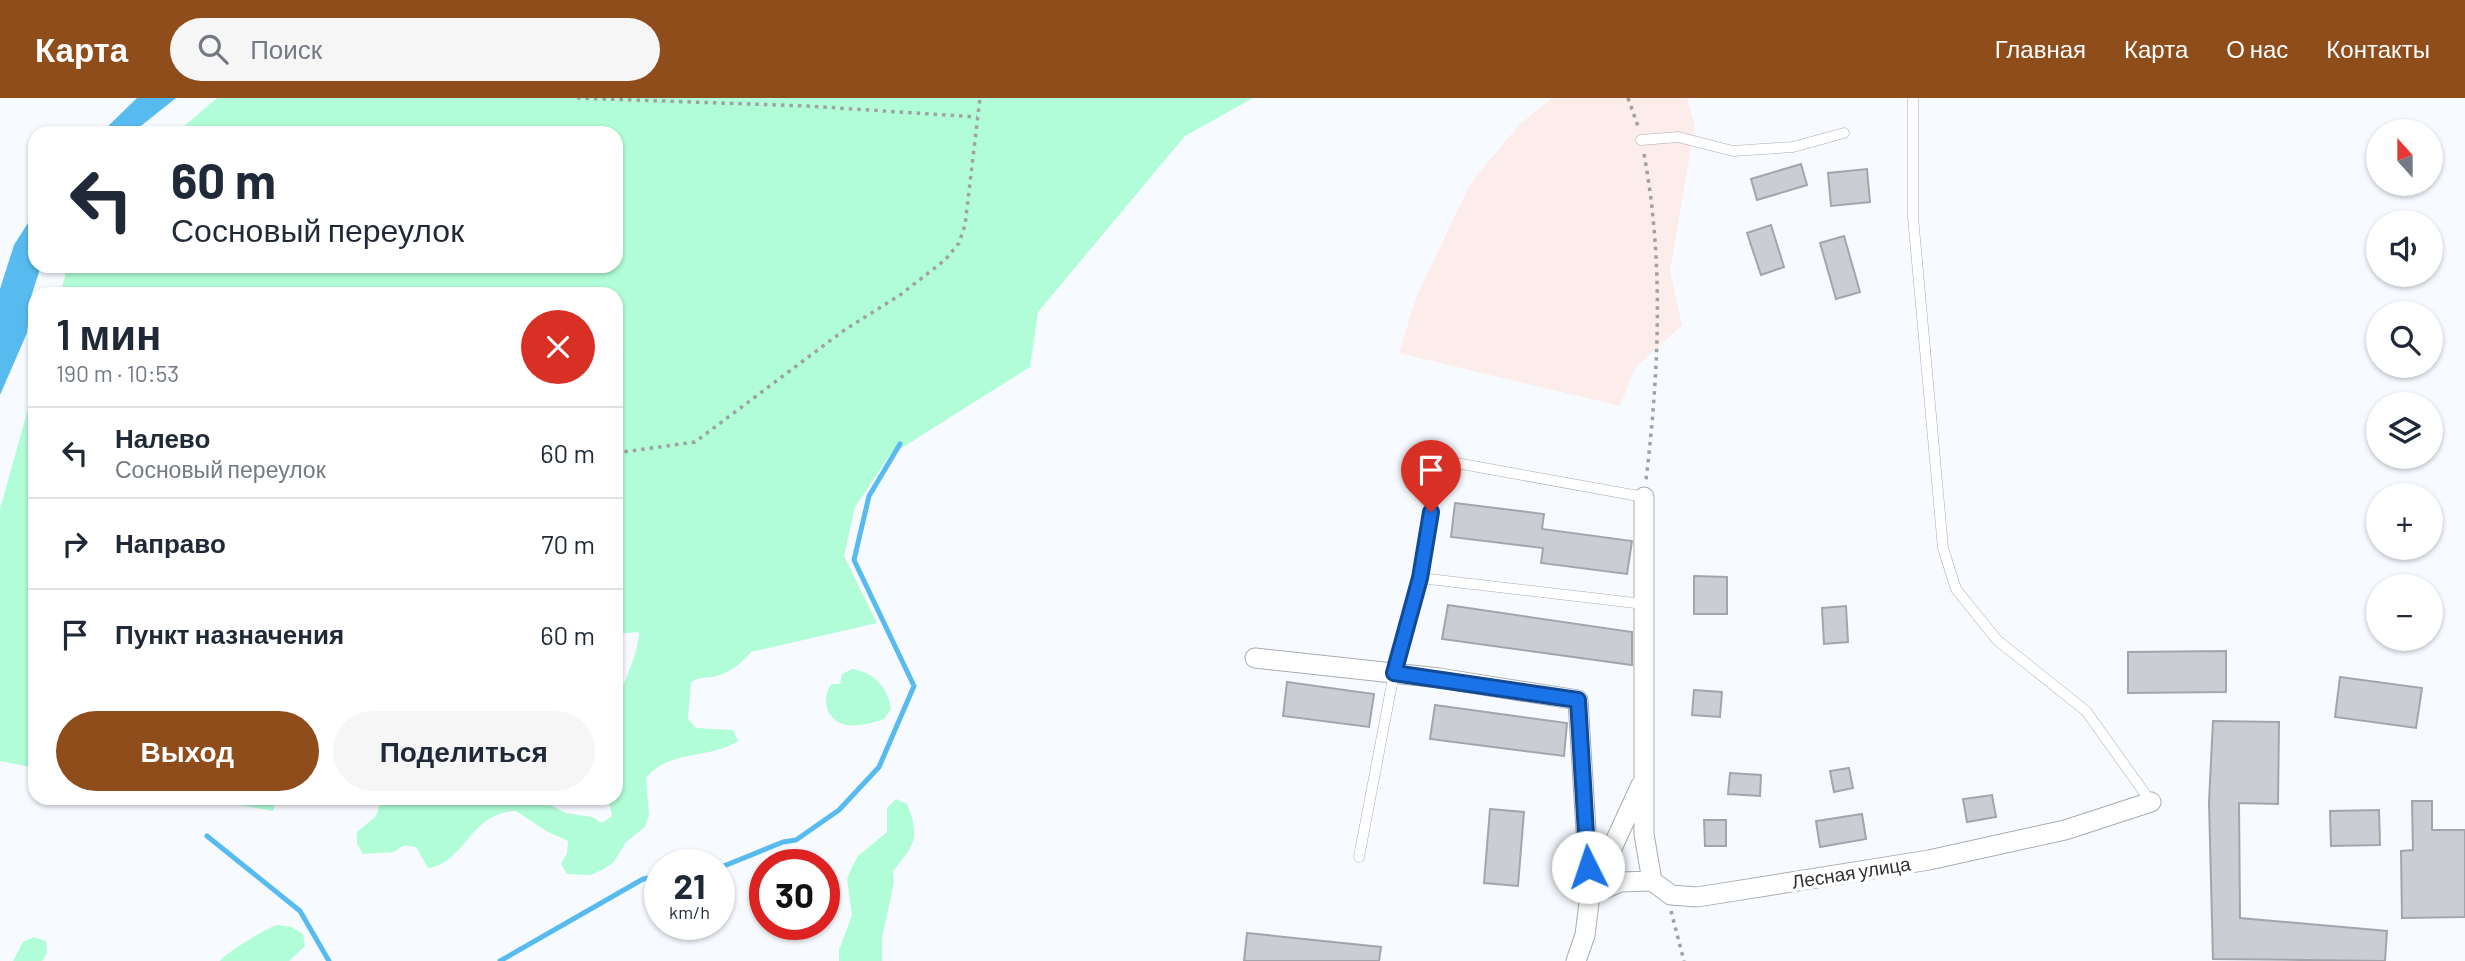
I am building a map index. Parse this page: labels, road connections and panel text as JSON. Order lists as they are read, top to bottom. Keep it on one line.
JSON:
{"streets":{"street":["Лесная улица"]},"north":"top","page":{"header":"Карта","search":"Поиск","nav":["Главная","Карта","О нас","Контакты"],"map_buttons":["+","−"],"turn":["60 m","Сосновый переулок"],"heading":["1 мин","190 m · 10:53"],"list":[{"name":"Налево","note":"Сосновый переулок","value":"60 m"},{"name":"Направо","value":"70 m"},{"name":"Пункт назначения","value":"60 m"}],"buttons":["Выход","Поделиться"],"speed":"21 km/h","limit":"30"}}
